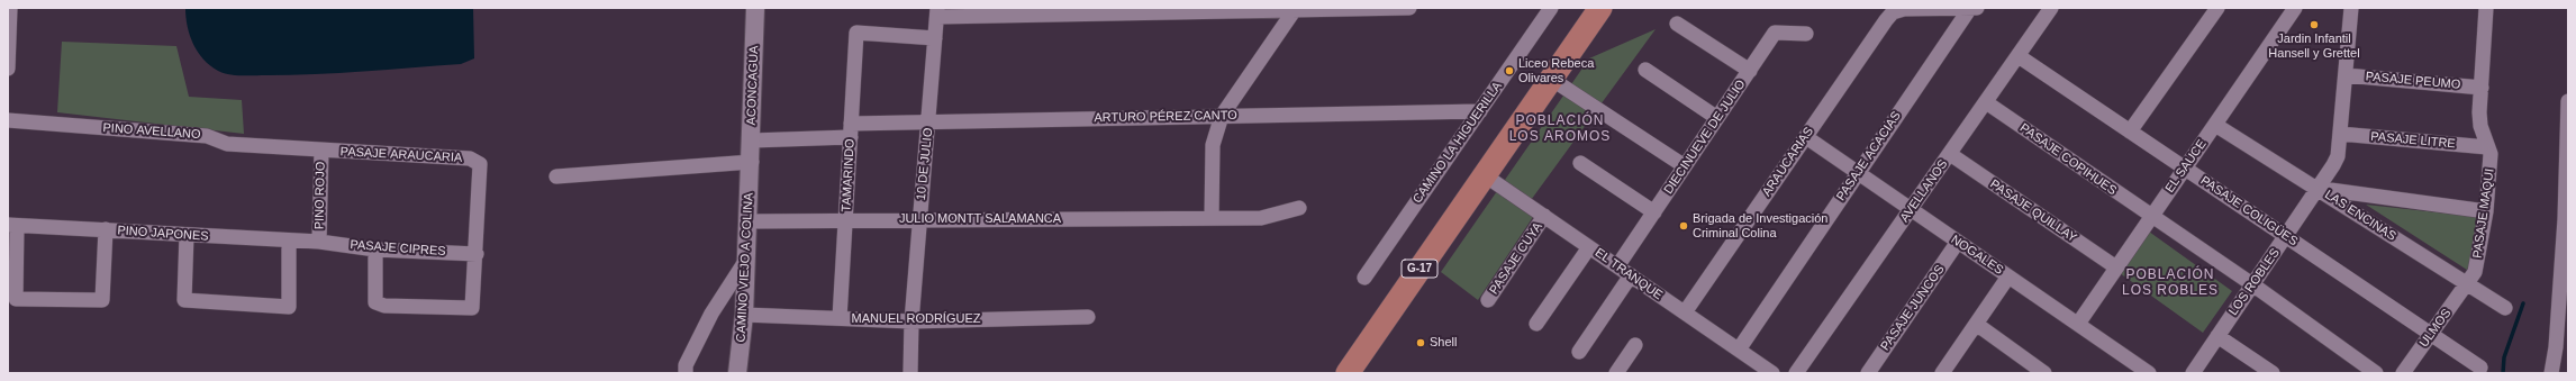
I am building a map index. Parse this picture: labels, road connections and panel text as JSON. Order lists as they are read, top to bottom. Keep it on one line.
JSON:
{"streets":{"main road":["G-17"],"street":["PASAJE PEUMO","ACONCAGUA","ARTURO PÉREZ CANTO","PINO AVELLANO","DIECINUEVE DE JULIO","PASAJE LITRE","CAMINO LA HIGUERILLA","PASAJE ARAUCARIA","PASAJE ACACIAS","PASAJE COPIHUES","ARAUCARIAS","10 DE JULIO","EL SAUCE","TAMARINDO","AVELLANOS","PINO ROJO","PASAJE QUILLAY","PASAJE COLIGÜES","PASAJE MAQUI","LAS ENCINAS","JULIO MONTT SALAMANCA","PINO JAPONES","PASAJE CIPRES","NOGALES","PASAJE CUYA","CAMINO VIEJO A COLINA","EL TRANQUE","LOS ROBLES","PASAJE JUNCOS","MANUEL RODRÍGUEZ","ULMOS"]},"crossings":[["PASAJE PEUMO","PASAJE MAQUI"],["PASAJE PEUMO","LOS ROBLES"],["ACONCAGUA","ARTURO PÉREZ CANTO"],["ACONCAGUA","CAMINO VIEJO A COLINA"],["ARTURO PÉREZ CANTO","CAMINO LA HIGUERILLA"],["ARTURO PÉREZ CANTO","10 DE JULIO"],["ARTURO PÉREZ CANTO","TAMARINDO"],["PINO AVELLANO","PASAJE ARAUCARIA"],["PINO AVELLANO","PINO ROJO"],["DIECINUEVE DE JULIO","EL TRANQUE"],["PASAJE LITRE","PASAJE MAQUI"],["PASAJE LITRE","LOS ROBLES"],["PASAJE ARAUCARIA","PINO ROJO"],["PASAJE ARAUCARIA","PASAJE CIPRES"],["PASAJE ACACIAS","ARAUCARIAS"],["PASAJE ACACIAS","NOGALES"],["PASAJE ACACIAS","EL TRANQUE"],["PASAJE COPIHUES","EL SAUCE"],["PASAJE COPIHUES","AVELLANOS"],["PASAJE COPIHUES","LOS ROBLES"],["ARAUCARIAS","NOGALES"],["ARAUCARIAS","EL TRANQUE"],["10 DE JULIO","TAMARINDO"],["10 DE JULIO","JULIO MONTT SALAMANCA"],["10 DE JULIO","MANUEL RODRÍGUEZ"],["EL SAUCE","PASAJE QUILLAY"],["EL SAUCE","PASAJE COLIGÜES"],["EL SAUCE","LAS ENCINAS"],["EL SAUCE","NOGALES"],["TAMARINDO","JULIO MONTT SALAMANCA"],["TAMARINDO","MANUEL RODRÍGUEZ"],["AVELLANOS","PASAJE QUILLAY"],["AVELLANOS","PASAJE COLIGÜES"],["AVELLANOS","NOGALES"],["PINO ROJO","PINO JAPONES"],["PINO ROJO","PASAJE CIPRES"],["PASAJE COLIGÜES","LOS ROBLES"],["PASAJE COLIGÜES","ULMOS"],["PASAJE MAQUI","LAS ENCINAS"],["PASAJE MAQUI","ULMOS"],["LAS ENCINAS","LOS ROBLES"],["LAS ENCINAS","ULMOS"],["JULIO MONTT SALAMANCA","CAMINO VIEJO A COLINA"],["PINO JAPONES","PASAJE CIPRES"],["NOGALES","PASAJE JUNCOS"],["PASAJE CUYA","EL TRANQUE"],["CAMINO VIEJO A COLINA","MANUEL RODRÍGUEZ"],["G-17","EL TRANQUE"]],"districts":["POBLACIÓN LOS AROMOS","POBLACIÓN LOS ROBLES"],"places":["Jardin Infantil Hansell y Grettel","Liceo Rebeca Olivares","Brigada de Investigación Criminal Colina","Shell"]}
